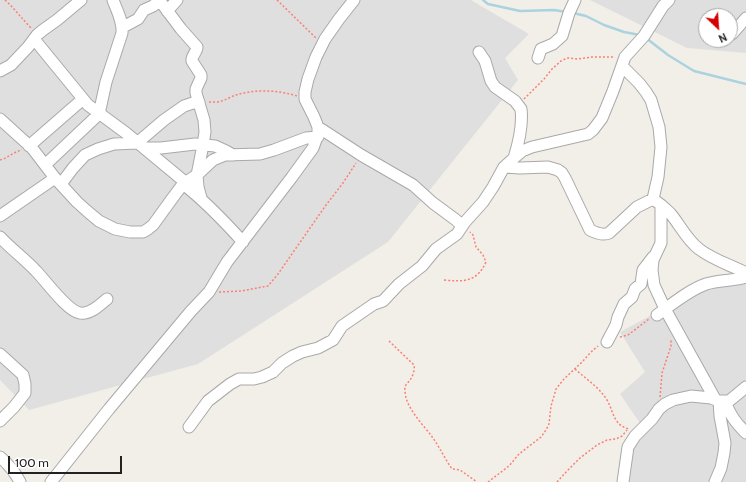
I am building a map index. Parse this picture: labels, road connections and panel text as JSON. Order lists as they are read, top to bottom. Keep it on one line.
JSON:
{"scale_bar":"100 m","north":"bottom right"}
